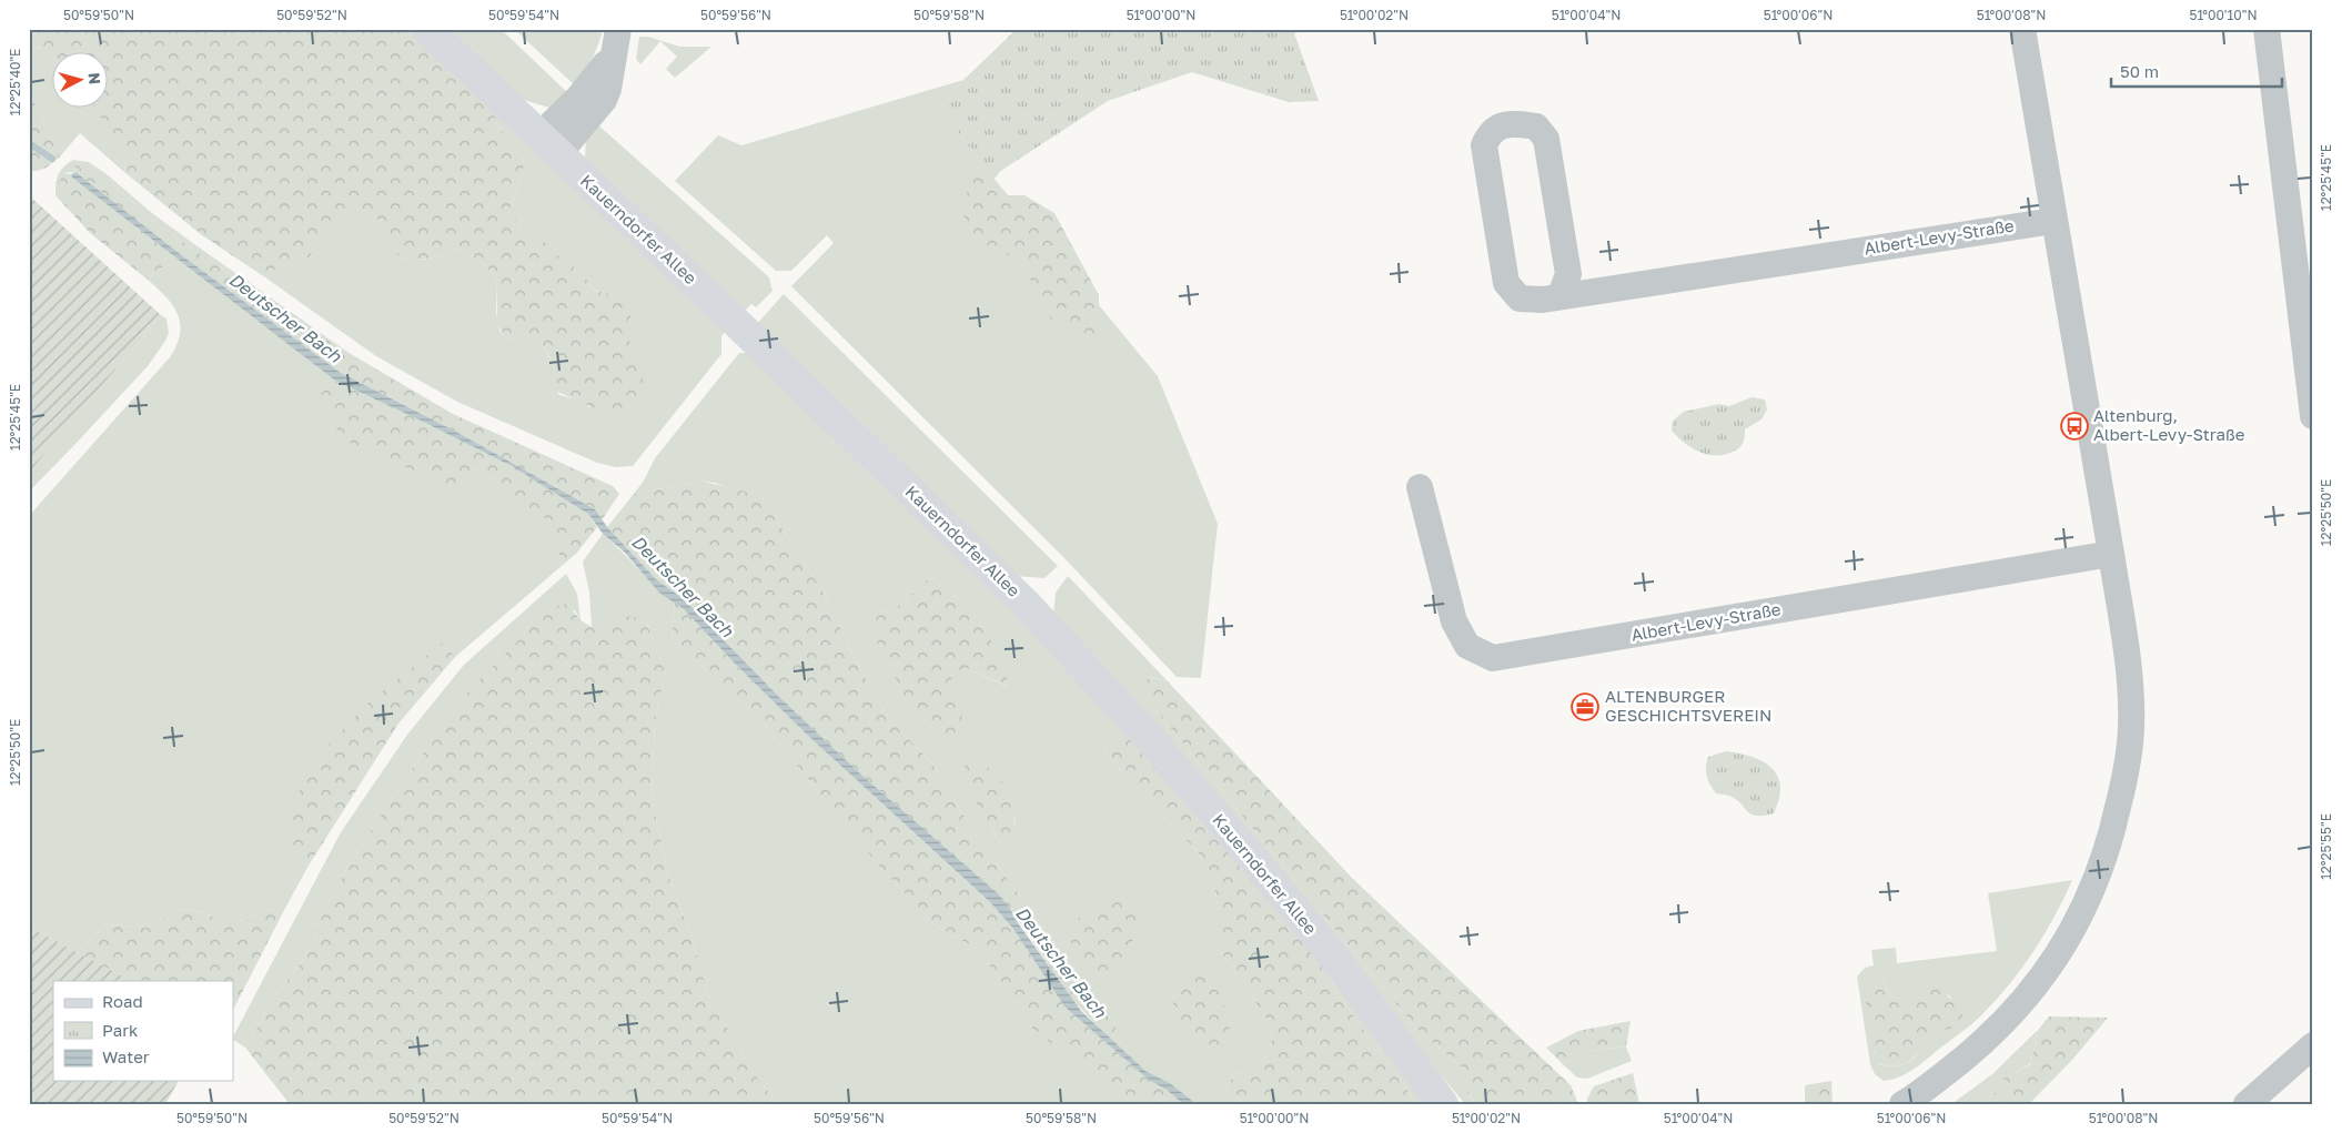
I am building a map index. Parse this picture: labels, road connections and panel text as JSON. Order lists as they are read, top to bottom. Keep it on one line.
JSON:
{"streets":{"main road":["Kauerndorfer Allee"],"street":["Albert-Levy-Straße"]},"water":["Deutscher Bach"],"places":{"bus stop":["Altenburg, Albert-Levy-Straße"],"office":["ALTENBURGER GESCHICHTSVEREIN"]},"legend":["Road","Park","Water"],"scale_bar":"50 m","north":"right","coordinates":["50°59'50\"N","50°59'52\"N","50°59'54\"N","50°59'56\"N","50°59'58\"N","51°00'00\"N","51°00'02\"N","51°00'04\"N","51°00'06\"N","51°00'08\"N","51°00'10\"N","12°25'40\"E","12°25'45\"E","12°25'50\"E","12°25'55\"E"]}
